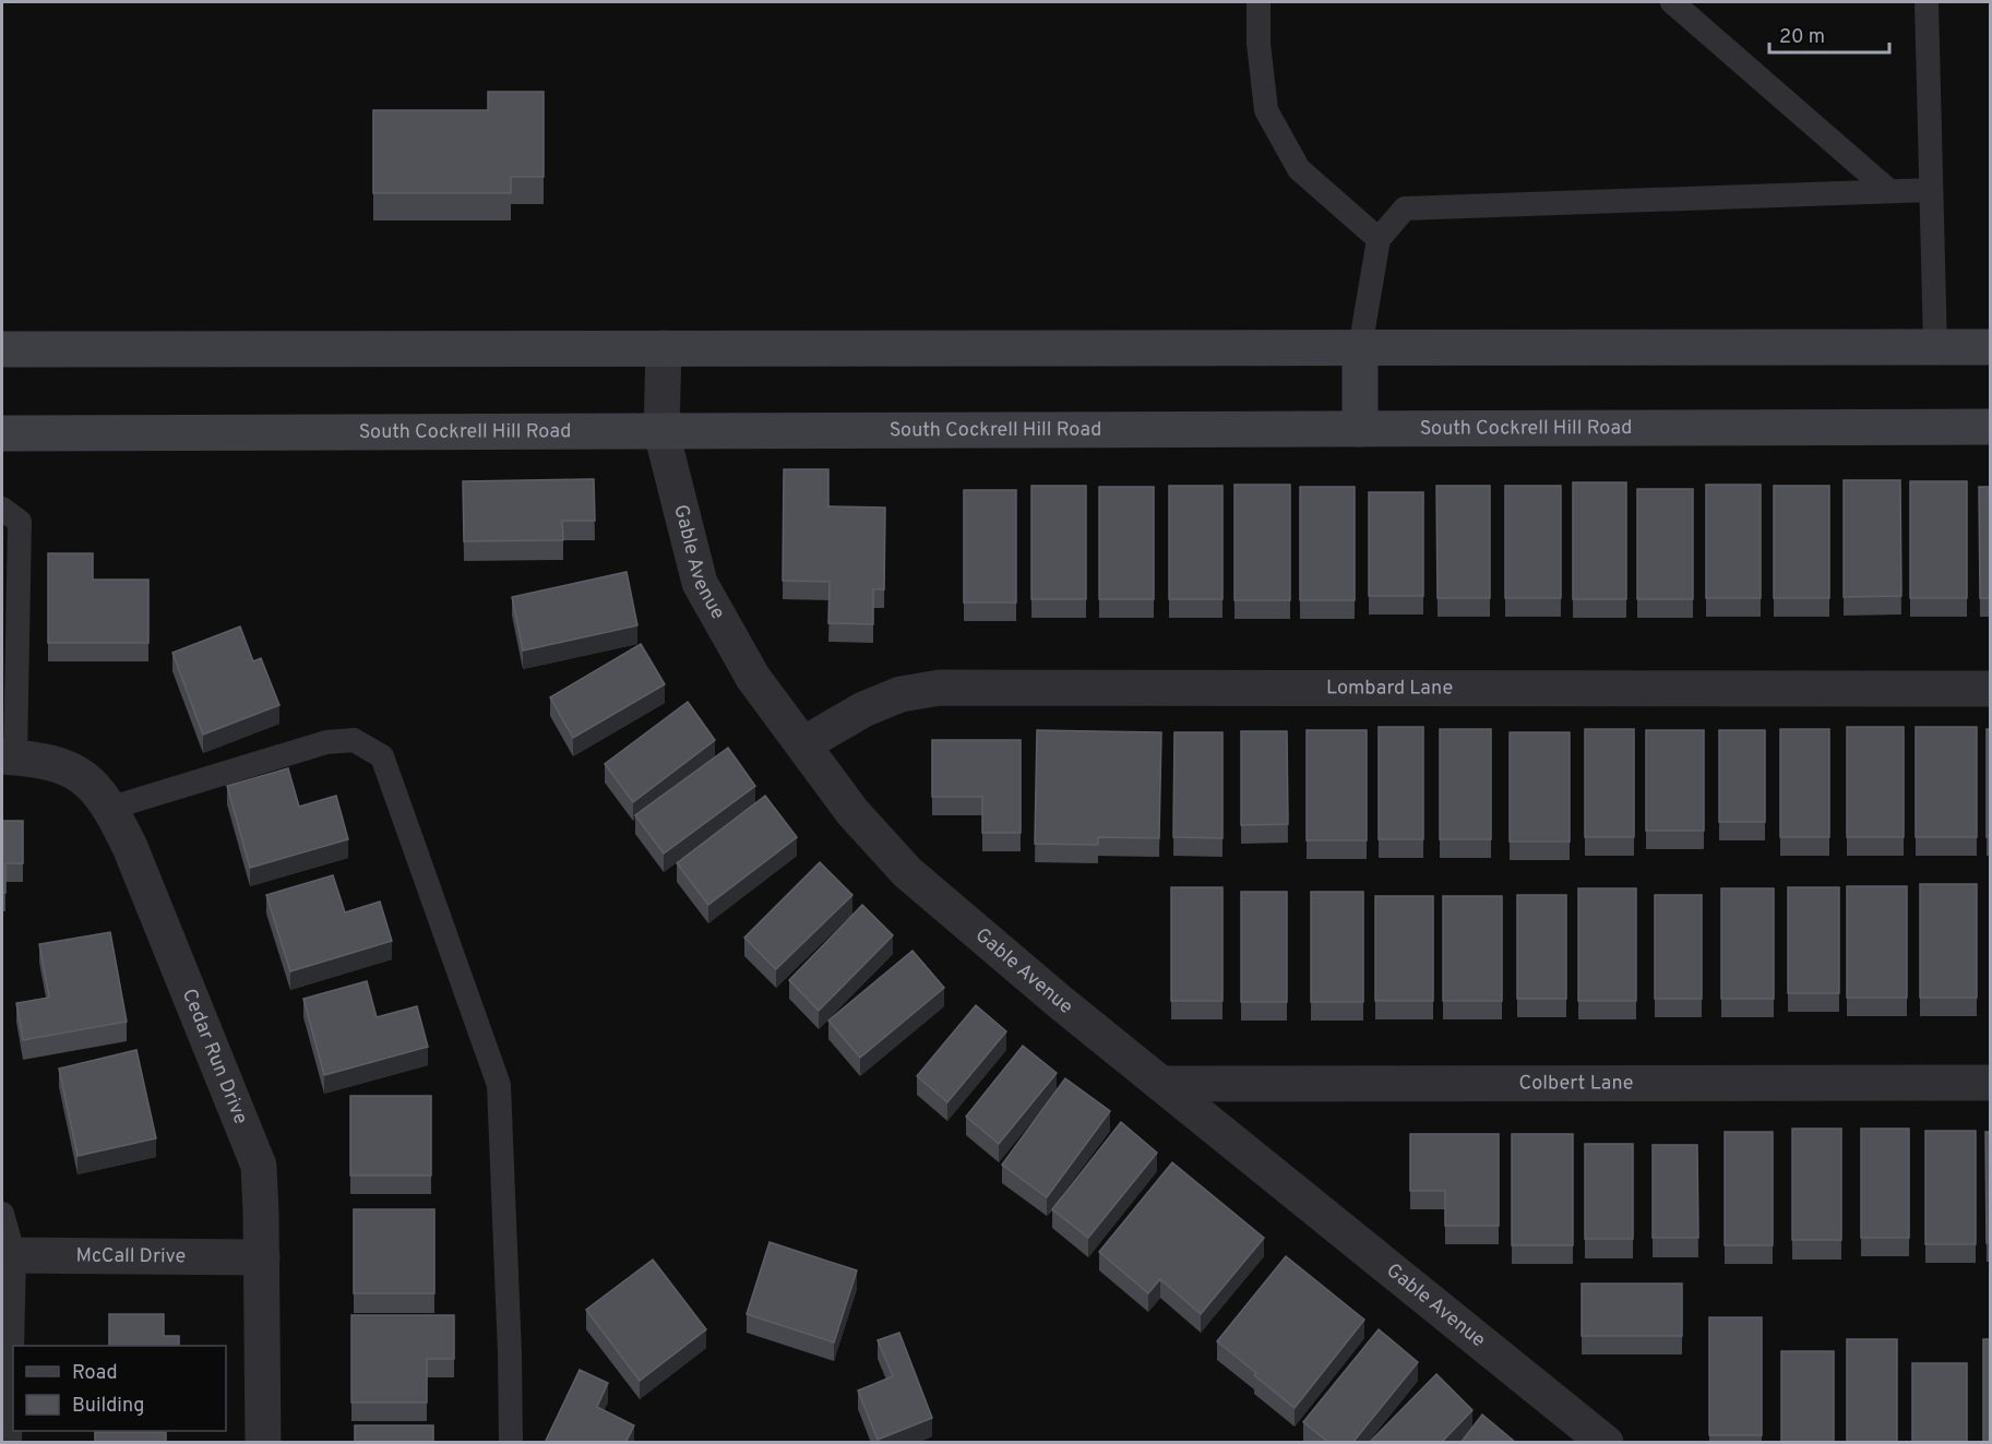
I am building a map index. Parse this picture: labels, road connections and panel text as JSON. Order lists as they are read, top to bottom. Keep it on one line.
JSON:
{"streets":{"main road":["South Cockrell Hill Road"],"street":["Gable Avenue","Lombard Lane","Cedar Run Drive","Colbert Lane","McCall Drive"]},"crossings":[["South Cockrell Hill Road","Gable Avenue"],["Gable Avenue","Lombard Lane"],["Gable Avenue","Colbert Lane"],["Cedar Run Drive","McCall Drive"]],"legend":["Road","Building"],"scale_bar":"20 m"}
